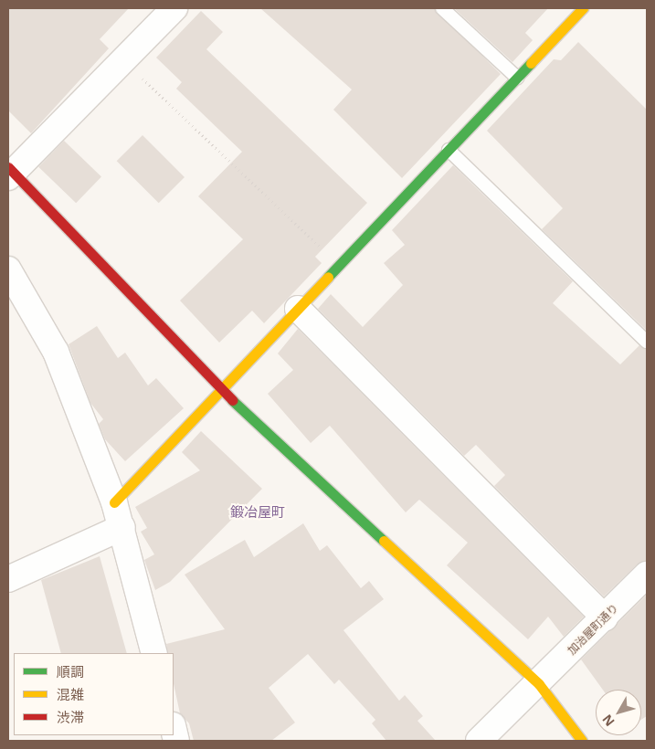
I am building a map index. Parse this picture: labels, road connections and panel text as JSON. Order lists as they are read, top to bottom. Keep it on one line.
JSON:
{"streets":{"street":["加治屋町通り"]},"districts":["鍛冶屋町"],"legend":["順調","混雑","渋滞"],"north":"bottom left"}
